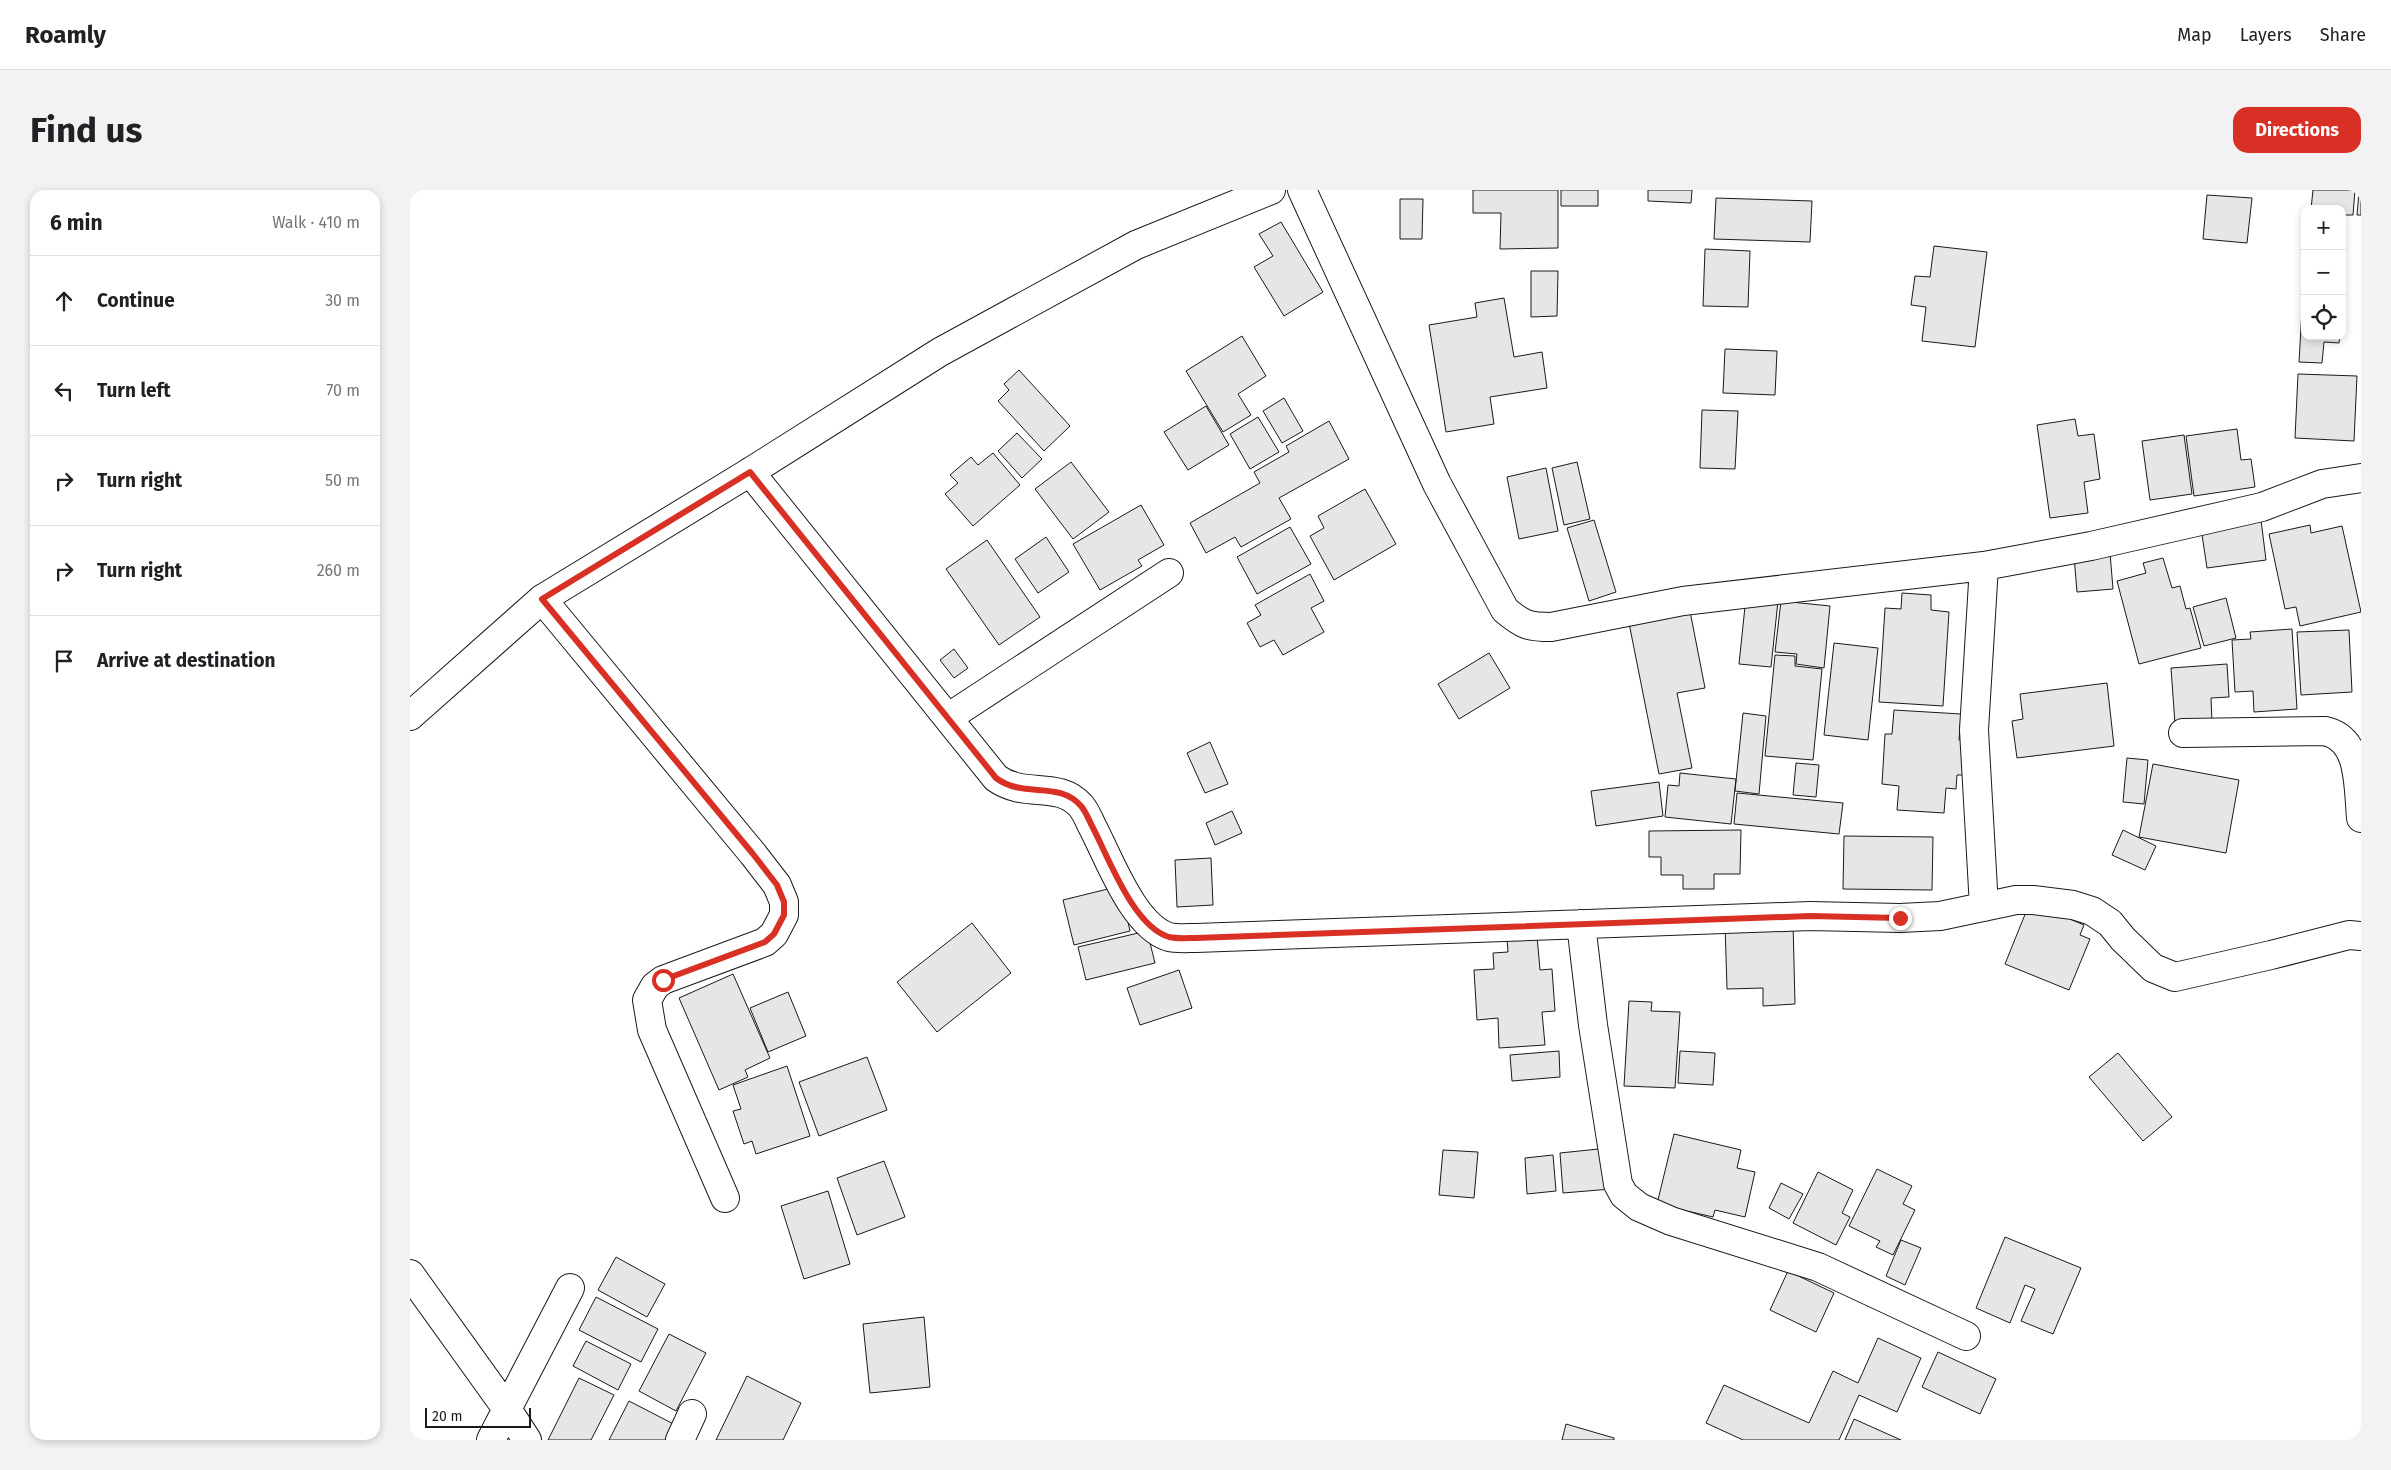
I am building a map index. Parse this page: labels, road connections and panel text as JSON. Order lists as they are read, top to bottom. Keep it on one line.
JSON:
{"scale_bar":"20 m","page":{"header":"Roamly","nav":["Map","Layers","Share"],"buttons":"Directions","title":"Find us","heading":["6 min","Walk · 410 m"],"map_buttons":["+","−"],"list":[["Continue","30 m"],["Turn left","70 m"],["Turn right","50 m"],["Turn right","260 m"],"Arrive at destination"],"scale":"20 m"}}
